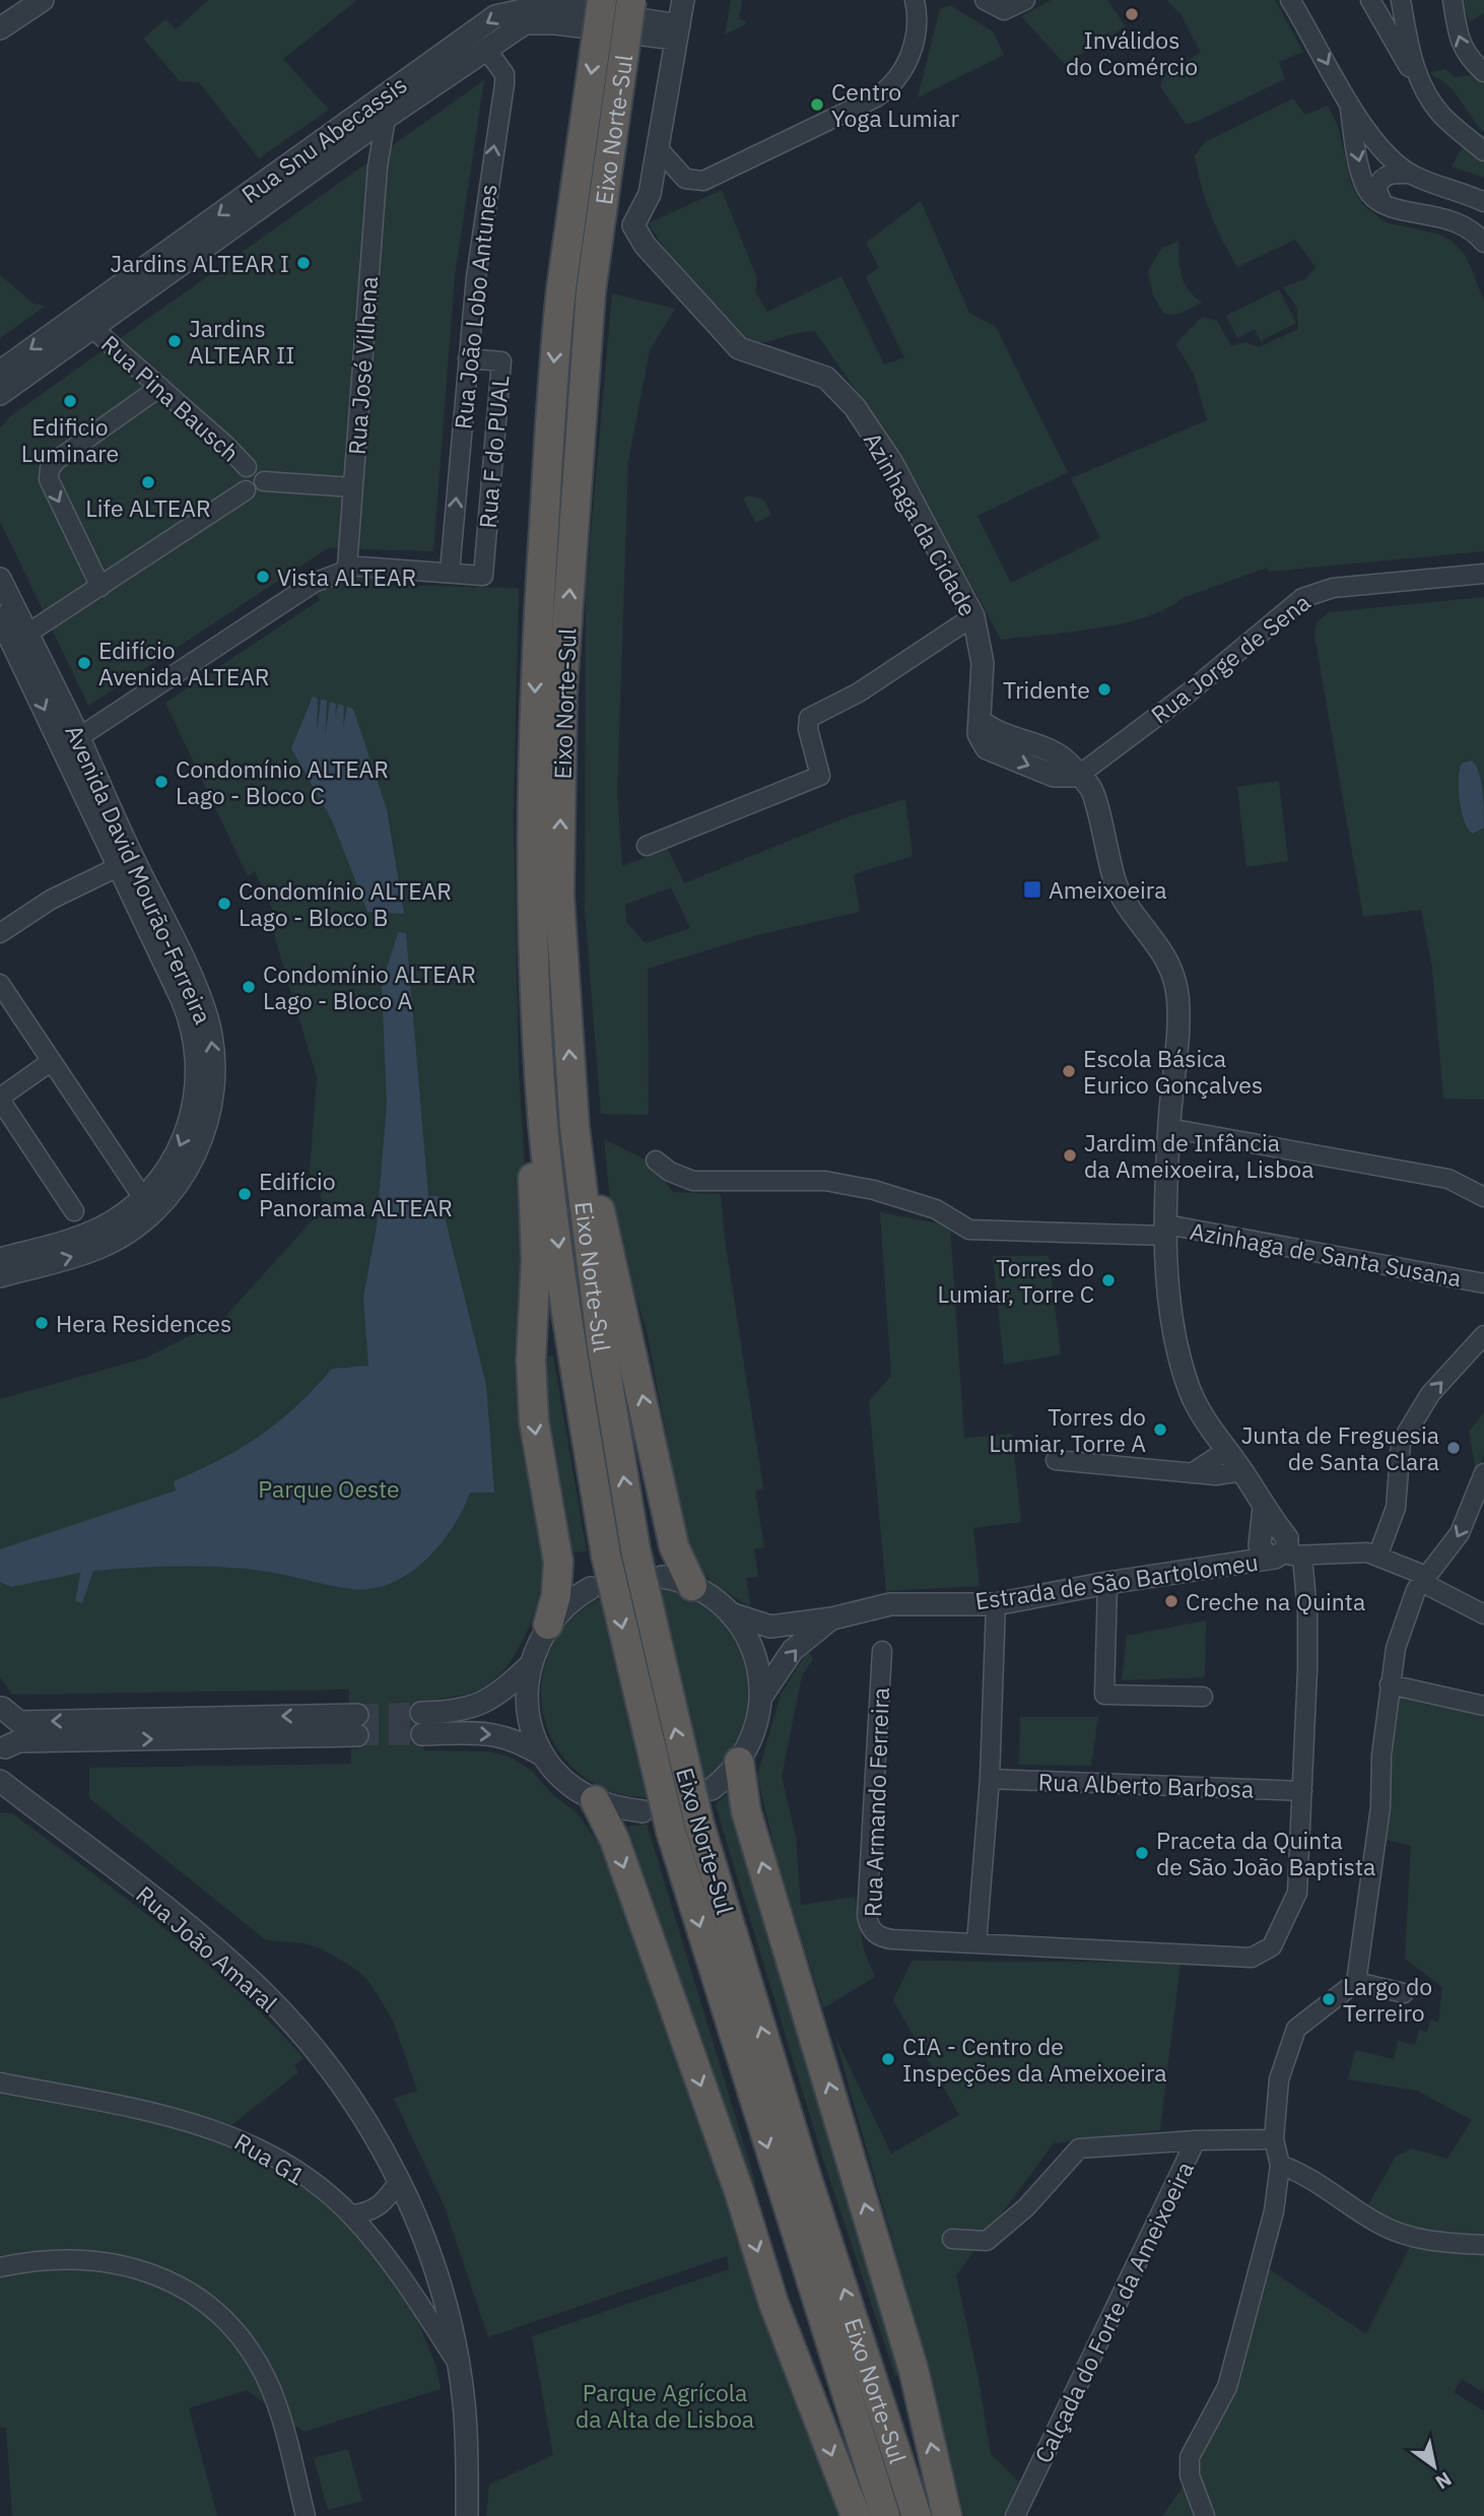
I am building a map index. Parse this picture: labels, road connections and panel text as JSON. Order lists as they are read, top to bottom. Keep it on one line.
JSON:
{"streets":{"highway":["Eixo Norte-Sul"],"street":["Rua Snu Abecassis","Rua João Lobo Antunes","Rua José Vilhena","Rua Pina Bausch","Rua F do PUAL","Azinhaga da Cidade","Rua Jorge de Sena","Avenida David Mourão-Ferreira","Azinhaga de Santa Susana","Estrada de São Bartolomeu","Rua Alberto Barbosa","Rua Armando Ferreira","Rua João Amaral","Rua G1","Calçada do Forte da Ameixoeira"]},"crossings":[["Rua Snu Abecassis","Rua João Lobo Antunes"],["Rua Snu Abecassis","Rua José Vilhena"],["Rua Snu Abecassis","Rua Pina Bausch"],["Rua João Lobo Antunes","Rua F do PUAL"],["Azinhaga da Cidade","Rua Jorge de Sena"],["Azinhaga da Cidade","Azinhaga de Santa Susana"],["Azinhaga da Cidade","Estrada de São Bartolomeu"],["Rua João Amaral","Rua G1"]],"parks":["Parque Oeste","Parque Agrícola da Alta de Lisboa"],"places":{"other":["Inválidos do Comércio","Centro Yoga Lumiar","Jardins ALTEAR I","Jardins ALTEAR II","Edificio Luminare","Life ALTEAR","Vista ALTEAR","Edifício Avenida ALTEAR","Tridente","Condomínio ALTEAR Lago - Bloco C","Condomínio ALTEAR Lago - Bloco B","Condomínio ALTEAR Lago - Bloco A","Escola Básica Eurico Gonçalves","Jardim de Infância da Ameixoeira, Lisboa","Edifício Panorama ALTEAR","Torres do Lumiar, Torre C","Hera Residences","Torres do Lumiar, Torre A","Junta de Freguesia de Santa Clara","Creche na Quinta","Praceta da Quinta de São João Baptista","Largo do Terreiro","CIA - Centro de Inspeções da Ameixoeira"],"transit":["Ameixoeira"]},"north":"bottom right"}
